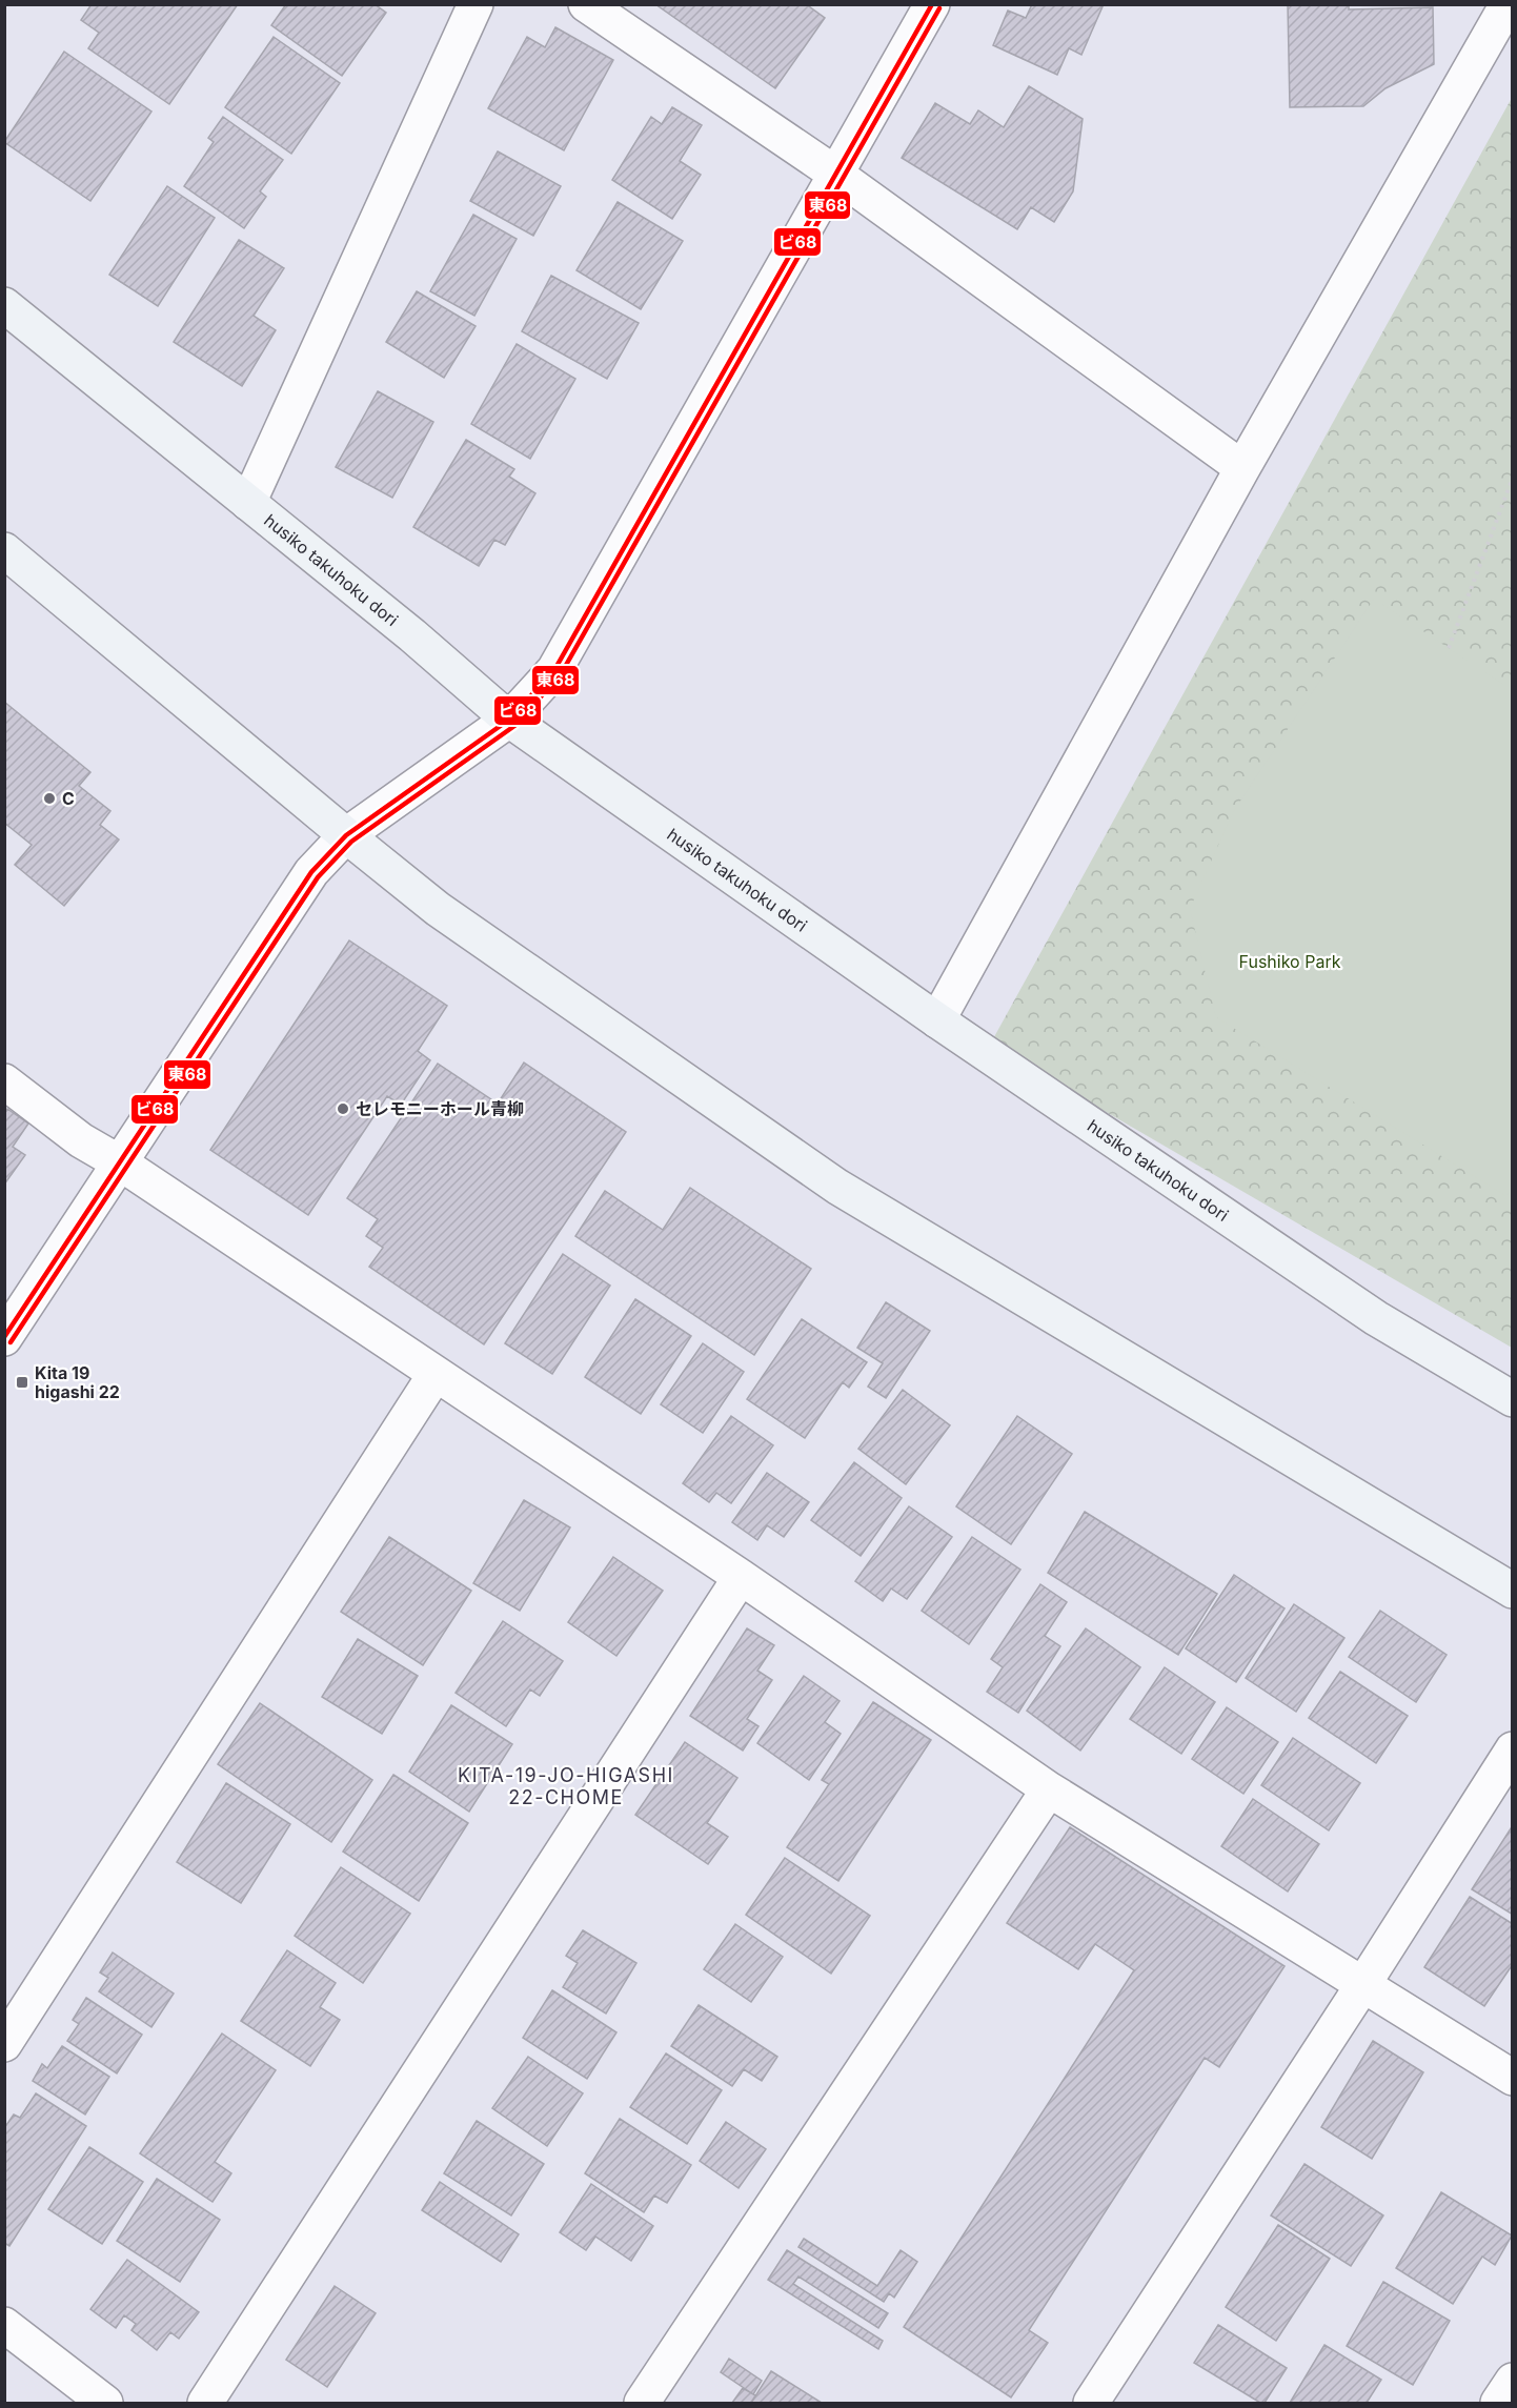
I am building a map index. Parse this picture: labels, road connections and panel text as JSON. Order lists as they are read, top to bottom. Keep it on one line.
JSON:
{"streets":{"street":["husiko takuhoku dori"]},"districts":["KITA-19-JO-HIGASHI 22-CHOME"],"parks":["Fushiko Park"],"places":{"other":["C","セレモニーホール青柳"],"transit":["Kita 19 higashi 22"]},"lines":["transit line ビ68","transit line 東68"]}
